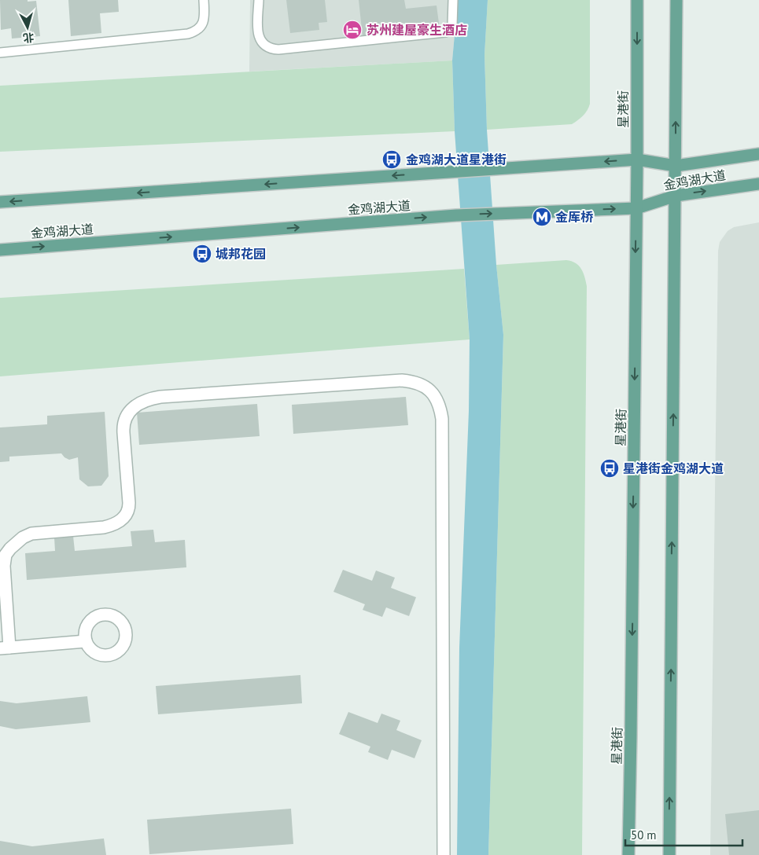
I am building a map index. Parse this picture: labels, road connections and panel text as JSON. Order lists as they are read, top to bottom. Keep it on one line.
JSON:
{"streets":{"main road":["星港街","金鸡湖大道"]},"crossings":[["星港街","金鸡湖大道"]],"places":{"hotel":["苏州建屋豪生酒店"],"bus stop":["金鸡湖大道星港街","城邦花园","星港街金鸡湖大道"],"metro station":["金厍桥"]},"scale_bar":"50 m","north":"bottom"}
